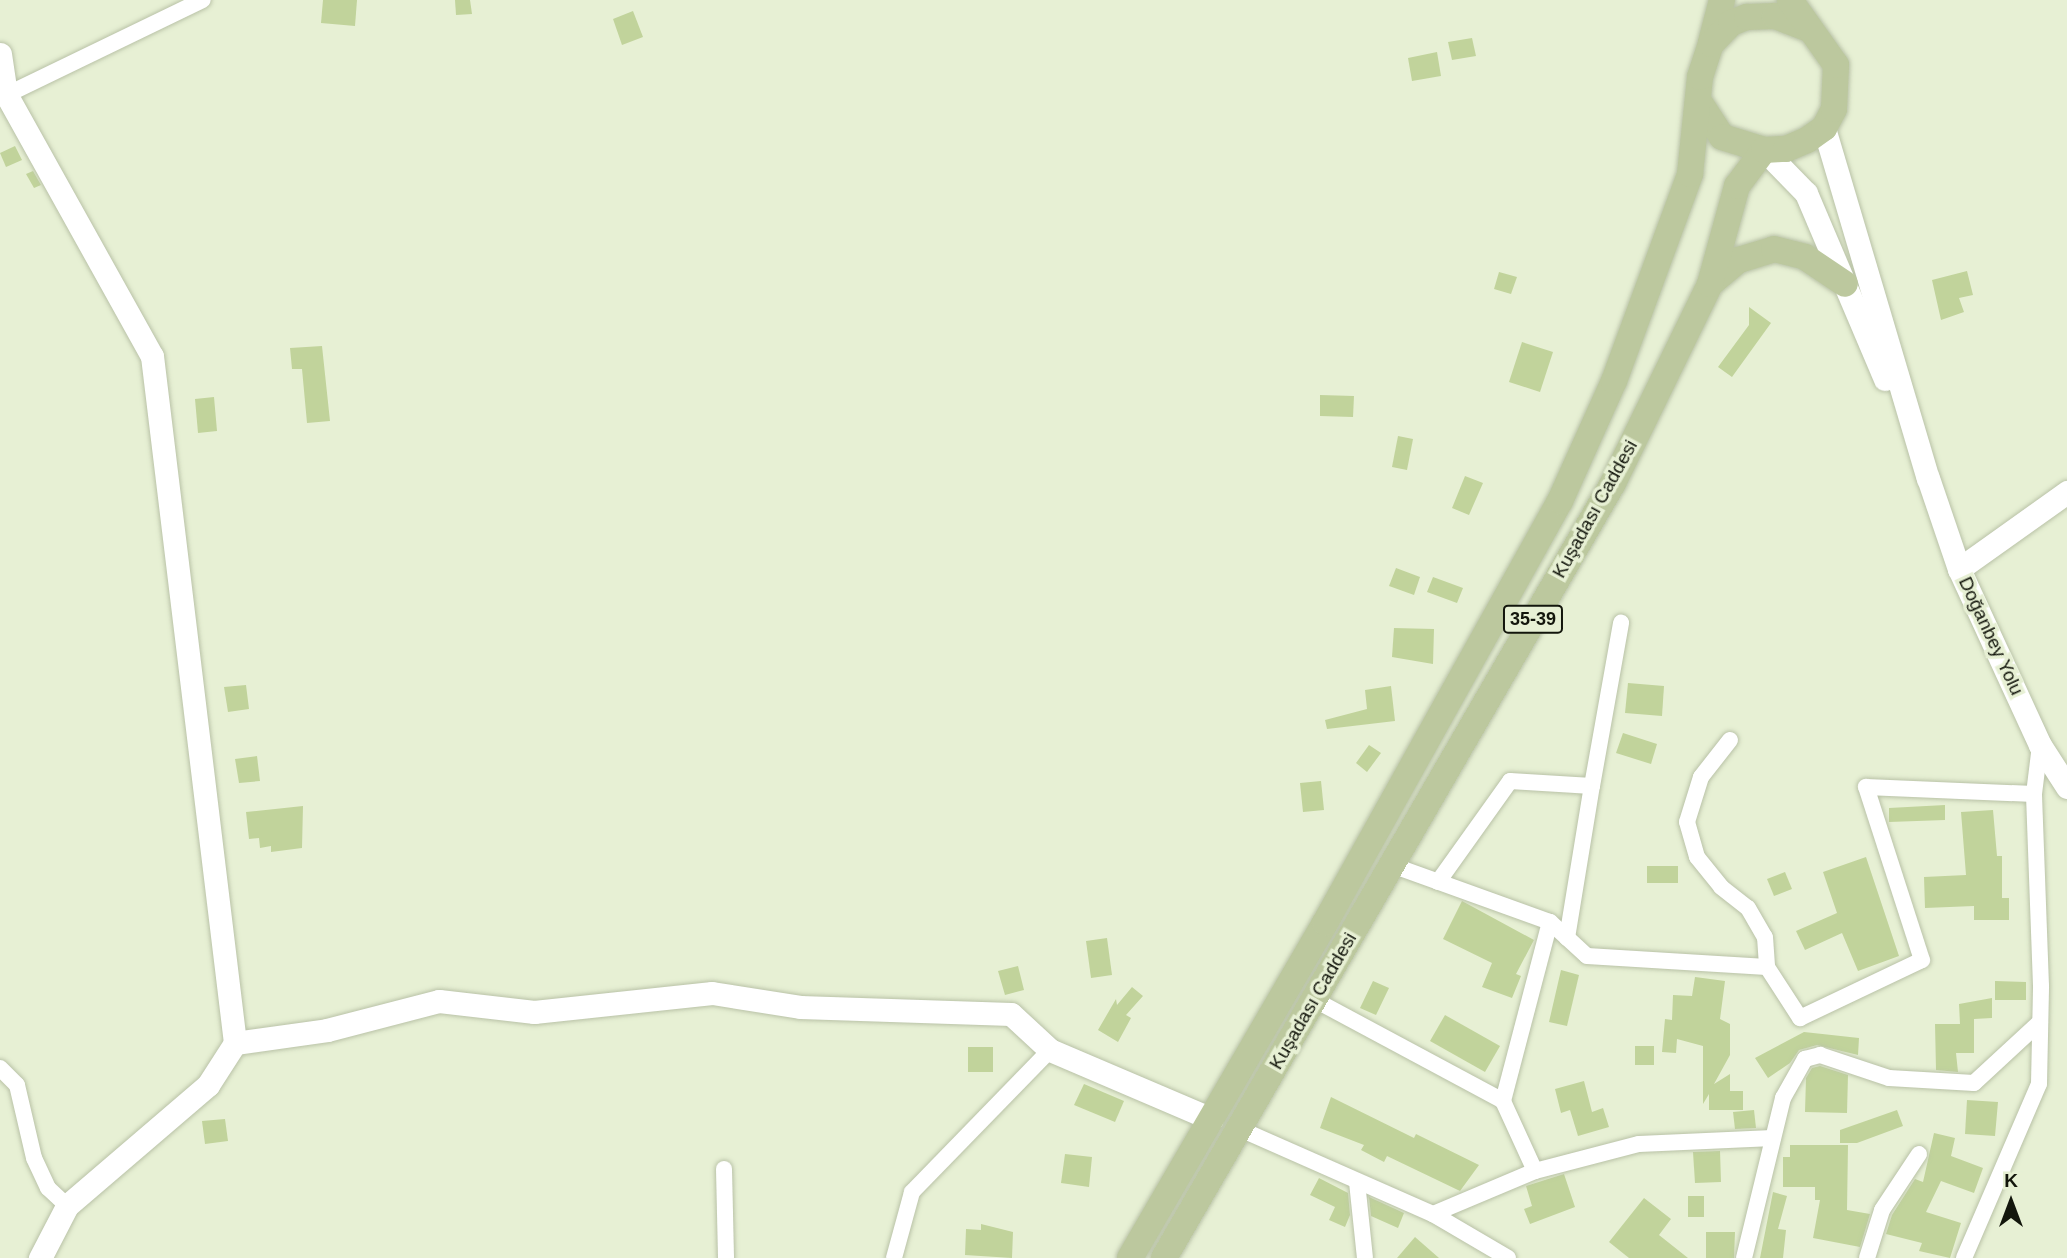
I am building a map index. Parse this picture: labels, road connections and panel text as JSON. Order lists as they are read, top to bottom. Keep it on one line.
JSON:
{"streets":{"main road":["Kuşadası Caddesi","35-39"],"street":["Doğanbey Yolu"]},"north":"top"}
